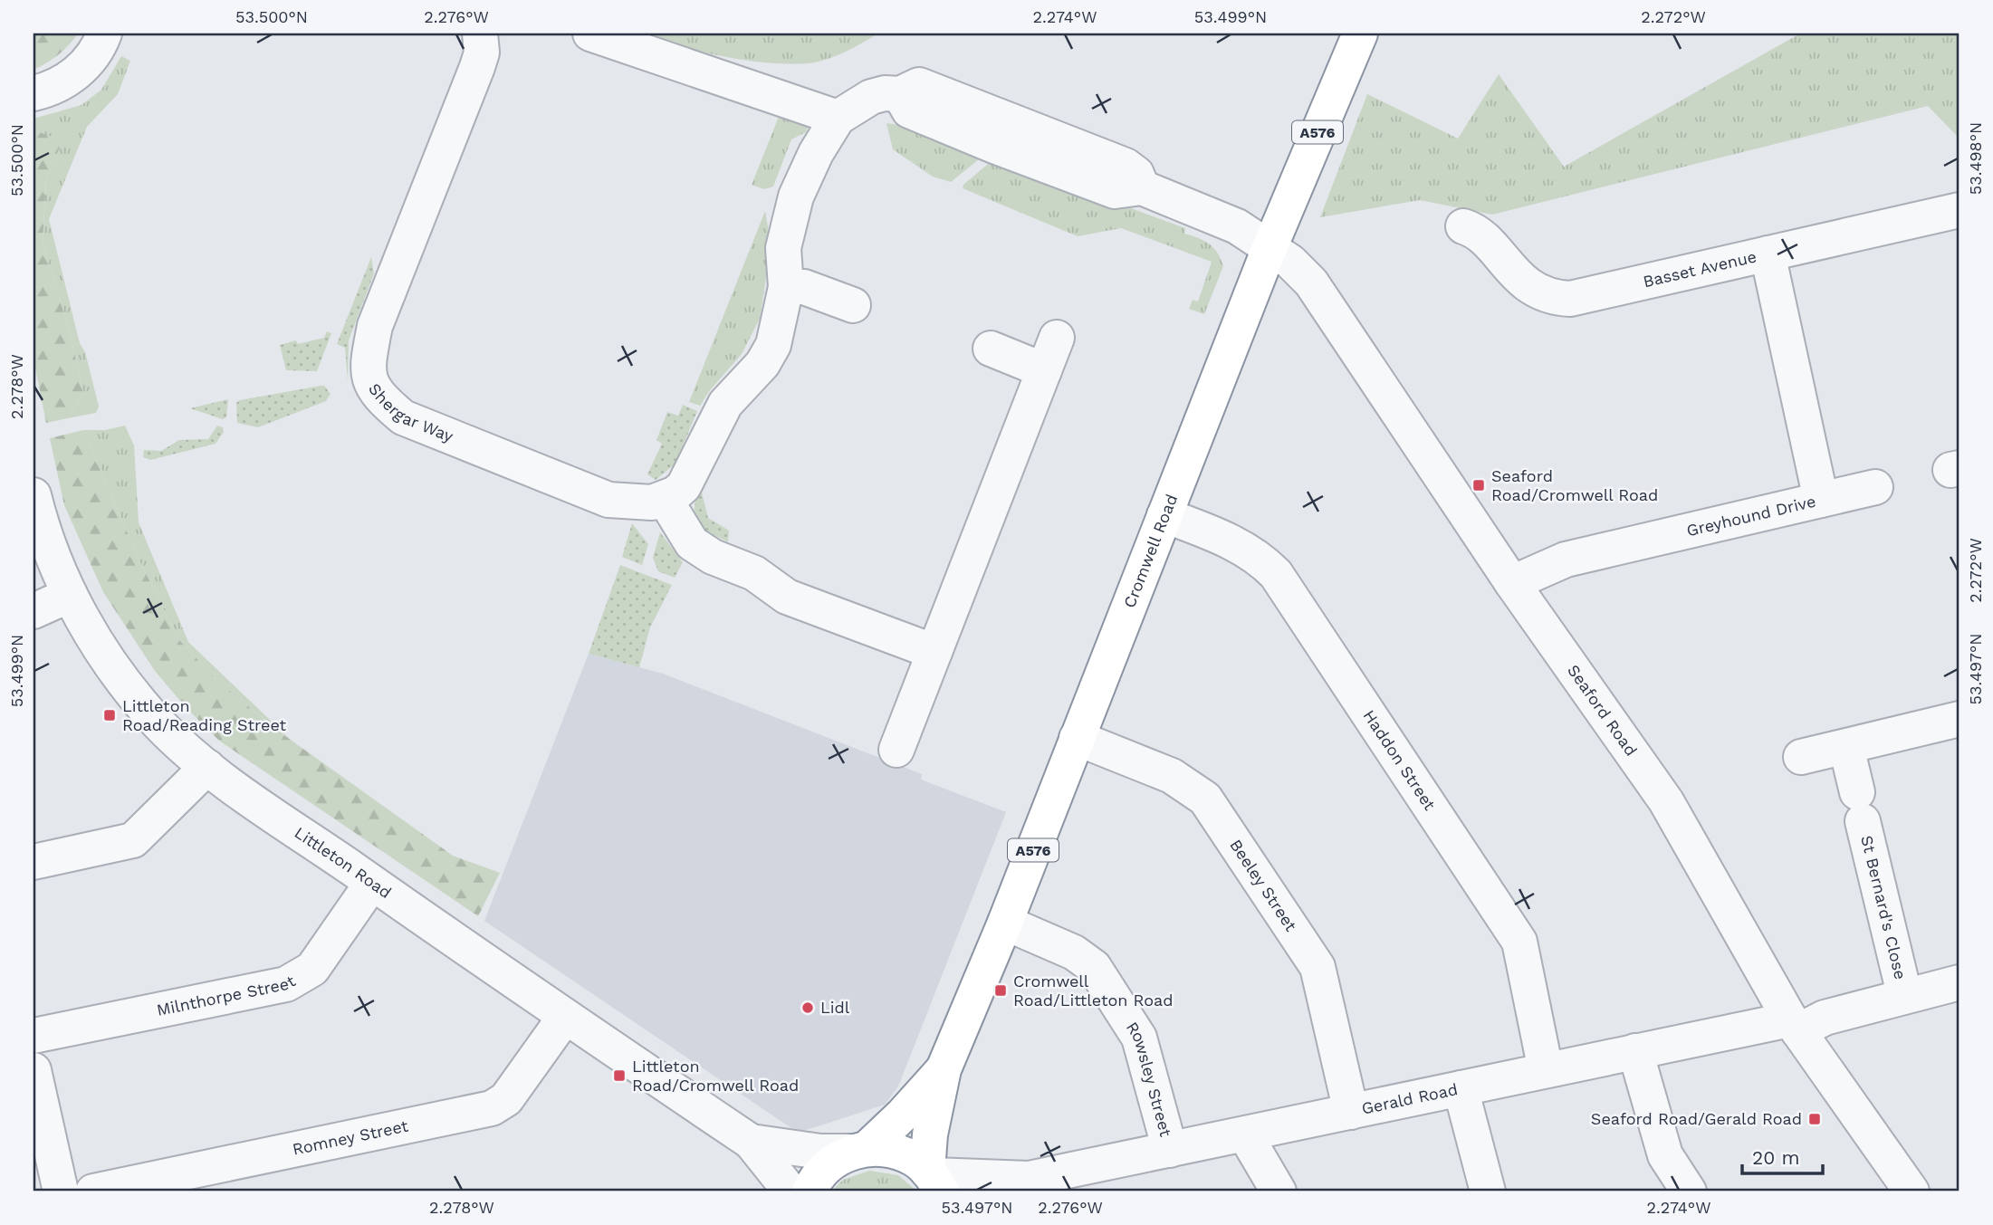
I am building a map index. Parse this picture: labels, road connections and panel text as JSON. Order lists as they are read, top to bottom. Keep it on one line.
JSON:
{"streets":{"highway":["A576","Cromwell Road"],"street":["Basset Avenue","Shergar Way","Greyhound Drive","Seaford Road","Haddon Street","Littleton Road","Beeley Street","St Bernard's Close","Milnthorpe Street","Rowsley Street","Gerald Road","Romney Street"]},"crossings":[["A576","Cromwell Road"],["A576","Littleton Road"],["Basset Avenue","Greyhound Drive"],["Greyhound Drive","Seaford Road"],["Cromwell Road","Seaford Road"],["Cromwell Road","Haddon Street"],["Cromwell Road","Littleton Road"],["Cromwell Road","Beeley Street"],["Cromwell Road","Rowsley Street"],["Cromwell Road","Gerald Road"],["Seaford Road","Gerald Road"],["Haddon Street","Gerald Road"],["Littleton Road","Milnthorpe Street"],["Littleton Road","Romney Street"],["Beeley Street","Gerald Road"],["St Bernard's Close","Gerald Road"],["Rowsley Street","Gerald Road"]],"places":{"transit":["Seaford Road/Cromwell Road","Littleton Road/Reading Street","Cromwell Road/Littleton Road","Littleton Road/Cromwell Road","Seaford Road/Gerald Road"],"other":["Lidl"]},"scale_bar":"20 m","coordinates":["53.500°N","2.276°W","2.274°W","53.499°N","2.272°W","53.498°N","2.278°W","53.497°N"]}
